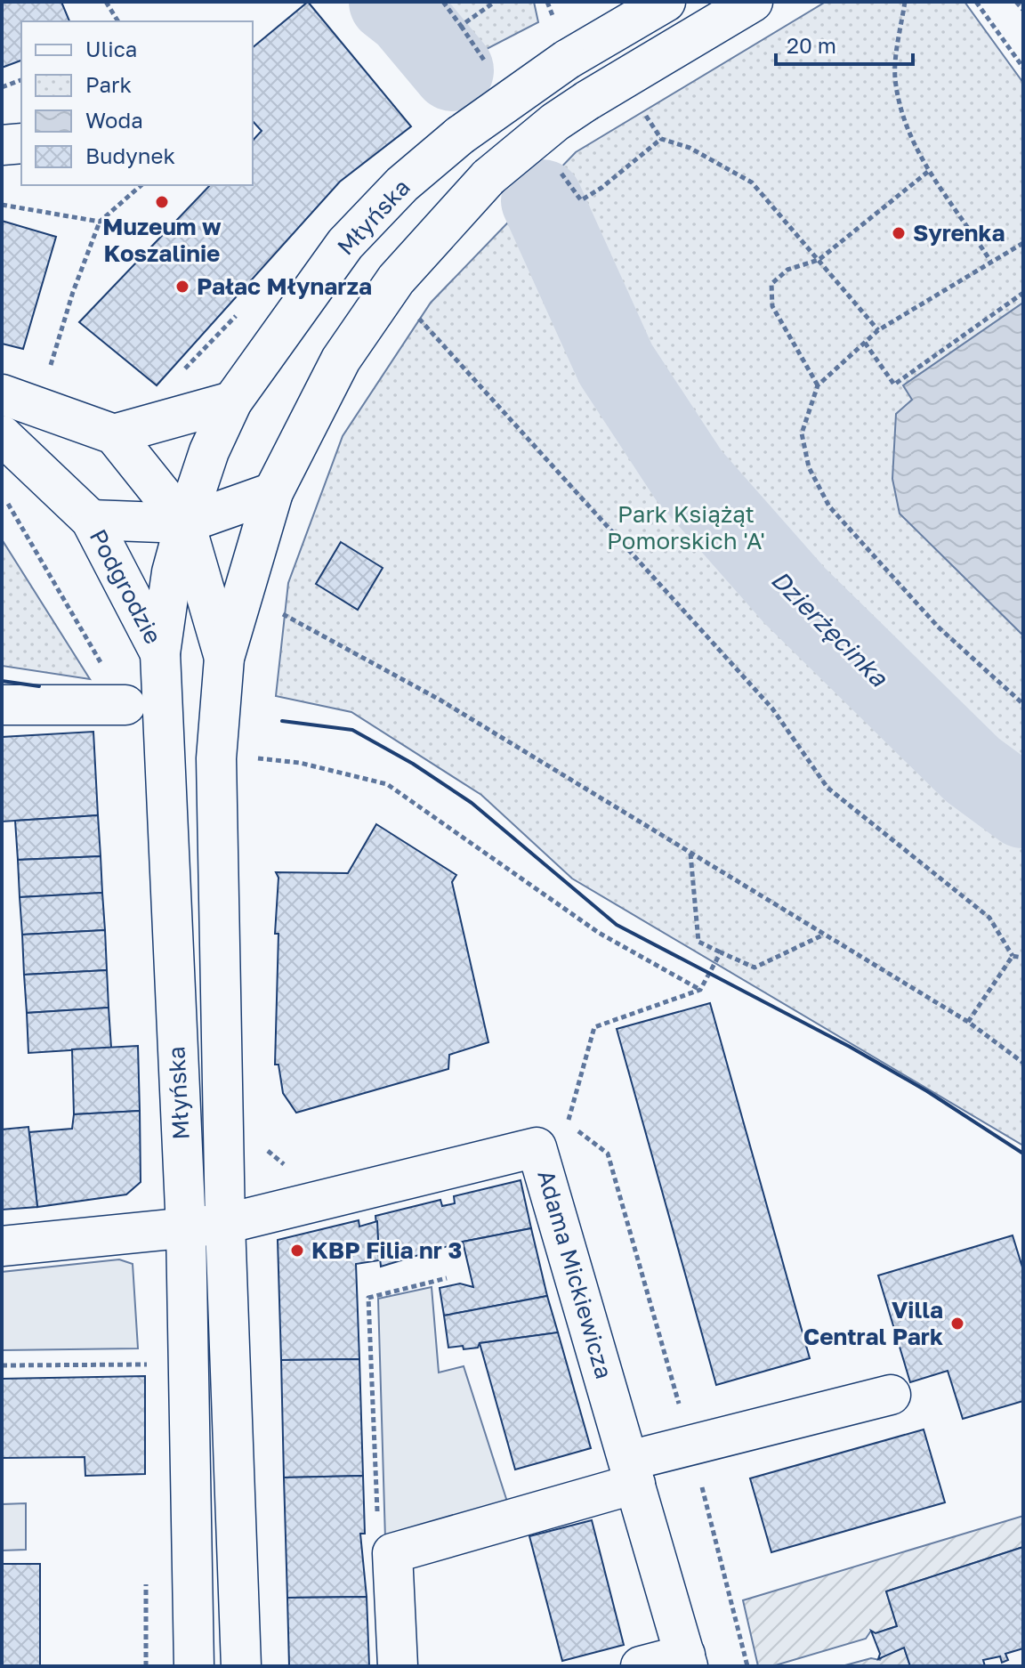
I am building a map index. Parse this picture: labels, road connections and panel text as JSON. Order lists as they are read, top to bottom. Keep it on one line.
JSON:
{"streets":{"street":["Młyńska","Podgrodzie","Adama Mickiewicza"]},"crossings":[["Młyńska","Podgrodzie"],["Młyńska","Adama Mickiewicza"]],"water":["Dzierżęcinka"],"parks":["Park Książąt Pomorskich 'A'"],"places":["Muzeum w Koszalinie","Syrenka","Pałac Młynarza","KBP Filia nr 3","Villa Central Park"],"legend":["Ulica","Park","Woda","Budynek"],"scale_bar":"20 m"}
